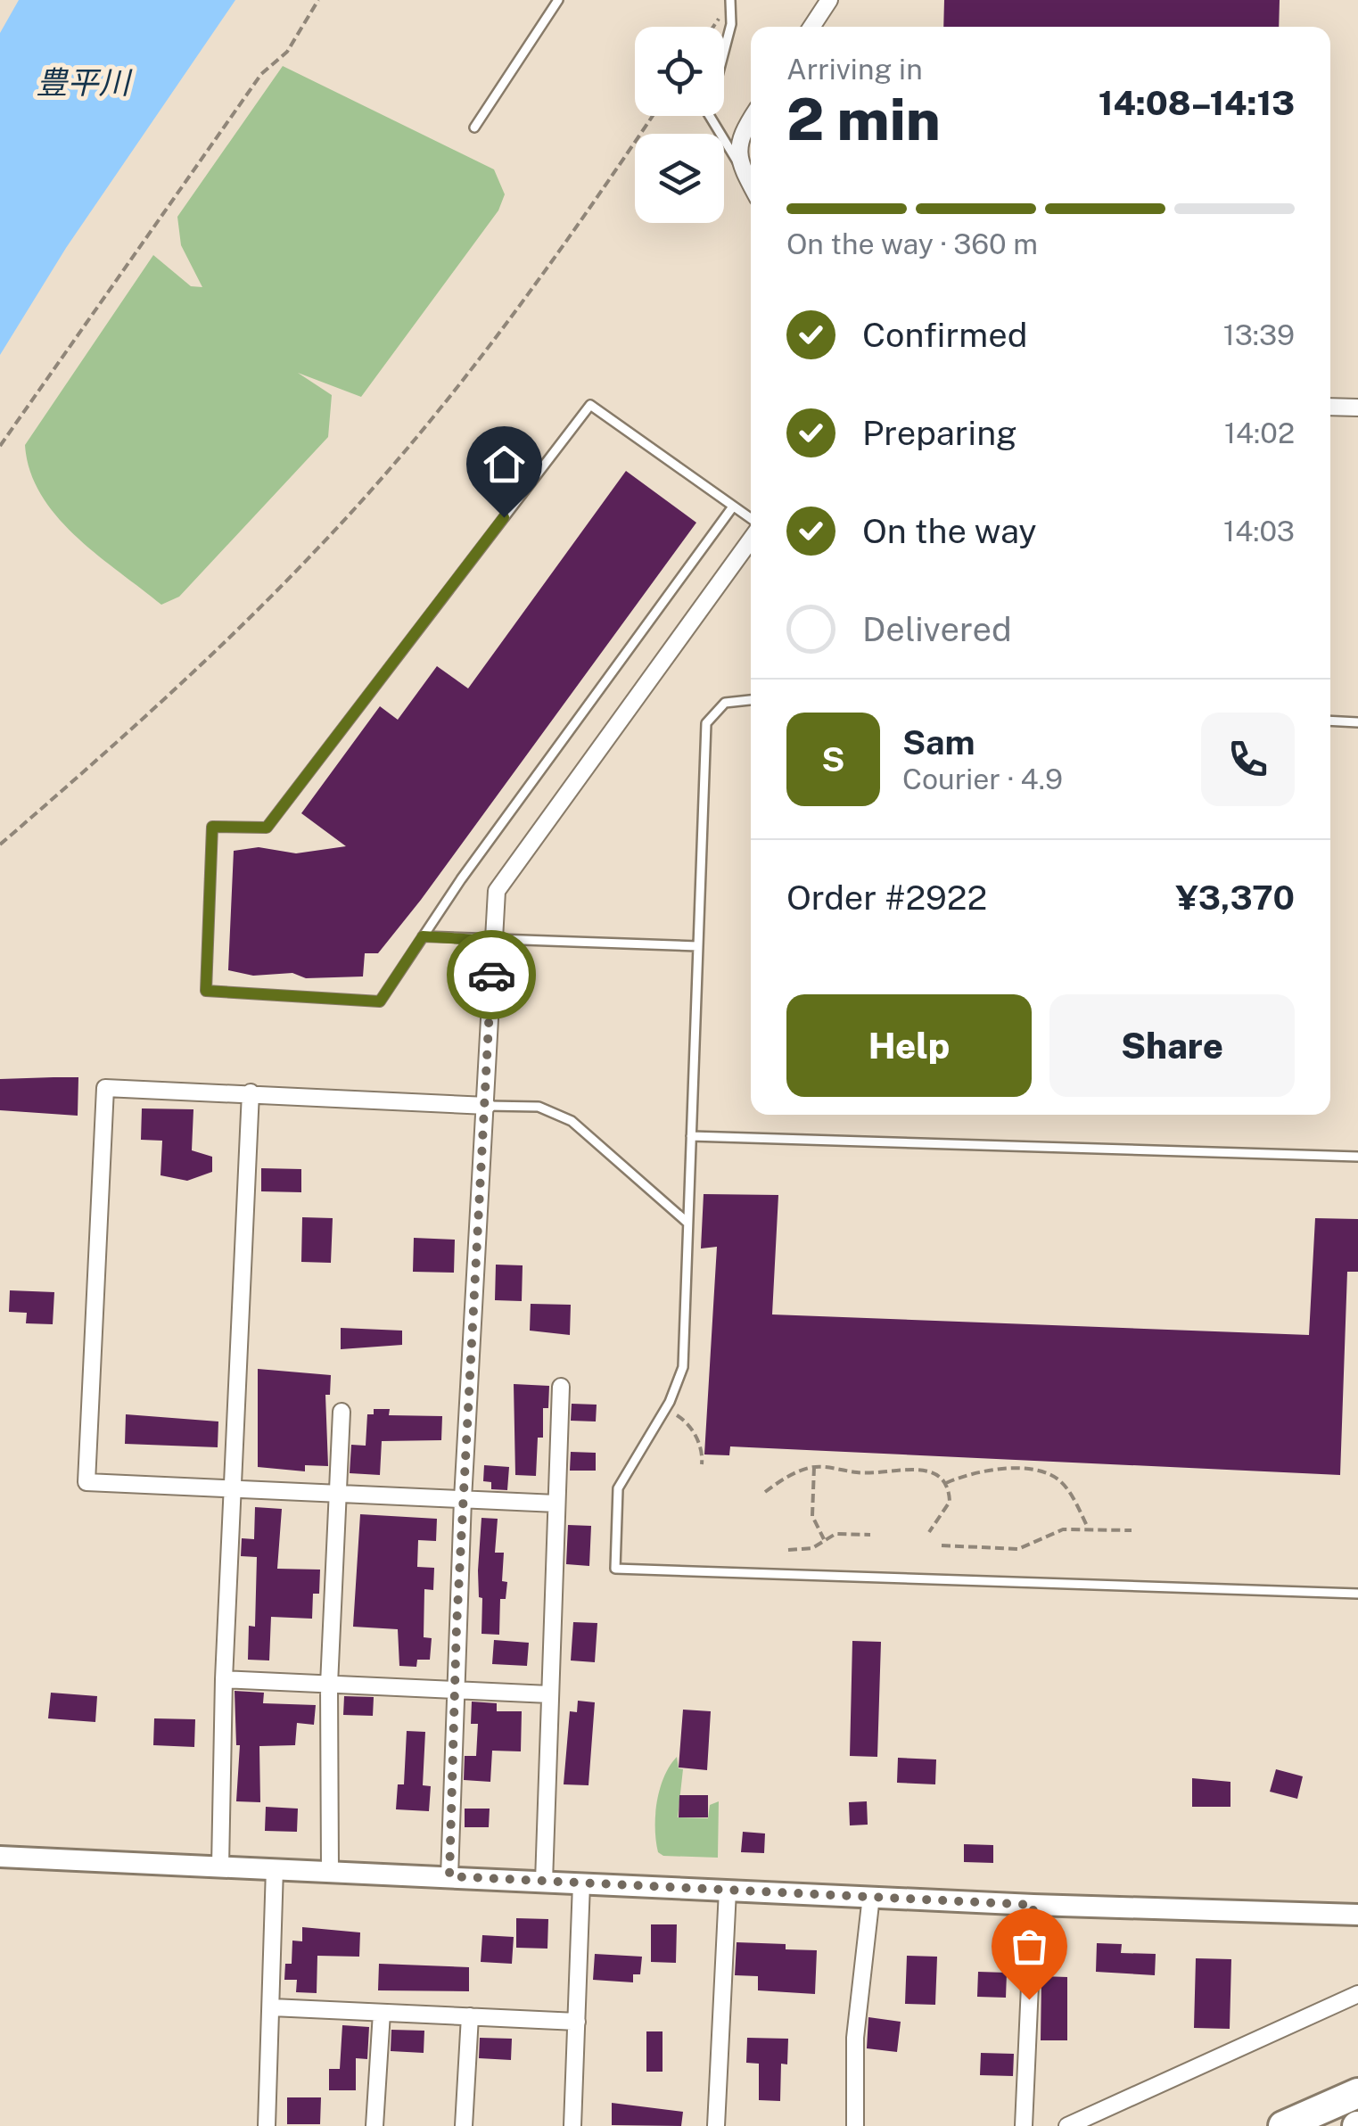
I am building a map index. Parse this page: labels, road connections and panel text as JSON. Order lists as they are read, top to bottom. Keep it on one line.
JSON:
{"water":["豊平川"],"page":{"heading":["2 min","Arriving in","14:08–14:13"],"panel":["Sam","Courier · 4.9","Order #2922","¥3,370"],"bar":"On the way · 360 m","list":[["Confirmed","13:39"],["Preparing","14:02"],["On the way","14:03"],"Delivered"],"round":"S","buttons":["Help","Share"]}}
